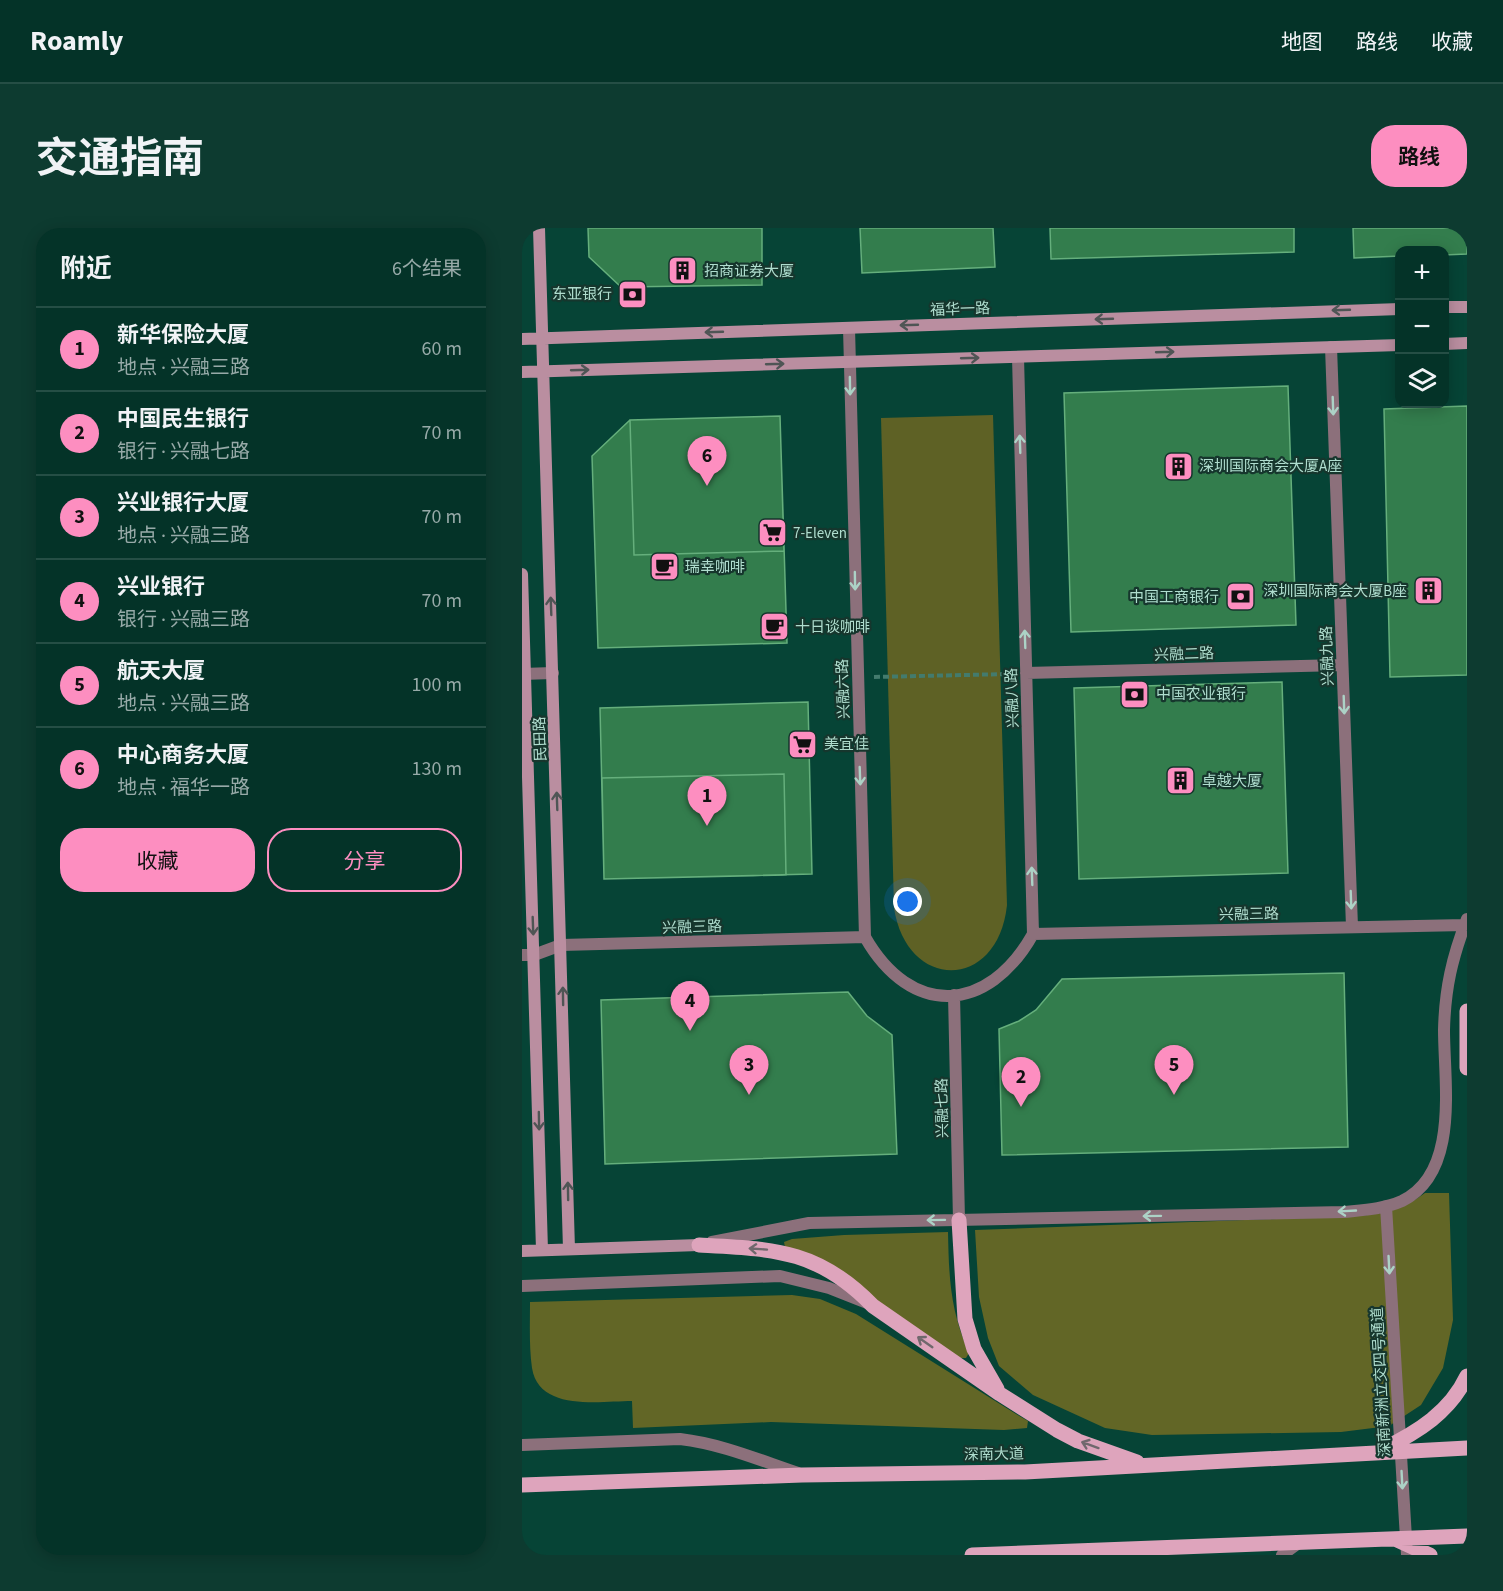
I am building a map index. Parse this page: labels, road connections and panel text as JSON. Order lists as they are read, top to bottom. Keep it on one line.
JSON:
{"streets":{"main road":["深南大道"],"street":["福华一路","兴融二路","兴融九路","兴融六路","兴融八路","民田路","兴融三路","兴融七路","深南新洲立交四号通道"]},"crossings":[["福华一路","兴融六路"],["福华一路","民田路"],["兴融二路","兴融九路"],["兴融二路","兴融八路"],["兴融九路","兴融三路"],["兴融六路","兴融三路"],["兴融八路","兴融三路"],["民田路","兴融三路"]],"one_way":["兴融九路","兴融六路","兴融八路","深南新洲立交四号通道"],"places":{"building":["招商证券大厦","深圳国际商会大厦A座","深圳国际商会大厦B座","卓越大厦"],"bank":["东亚银行","中国工商银行","中国农业银行"],"supermarket":["7-Eleven","美宜佳"],"cafe":["瑞幸咖啡","十日谈咖啡"]},"page":{"header":"Roamly","nav":["地图","路线","收藏"],"title":"交通指南","buttons":["路线",["收藏","分享"]],"heading":["附近","6个结果"],"map_buttons":["+","−"],"list":[{"mark":"1","name":"新华保险大厦","note":"地点 · 兴融三路","value":"60 m"},{"mark":"2","name":"中国民生银行","note":"银行 · 兴融七路","value":"70 m"},{"mark":"3","name":"兴业银行大厦","note":"地点 · 兴融三路","value":"70 m"},{"mark":"4","name":"兴业银行","note":"银行 · 兴融三路","value":"70 m"},{"mark":"5","name":"航天大厦","note":"地点 · 兴融三路","value":"100 m"},{"mark":"6","name":"中心商务大厦","note":"地点 · 福华一路","value":"130 m"}],"pins":["6","1","4","3","5","2"]}}
